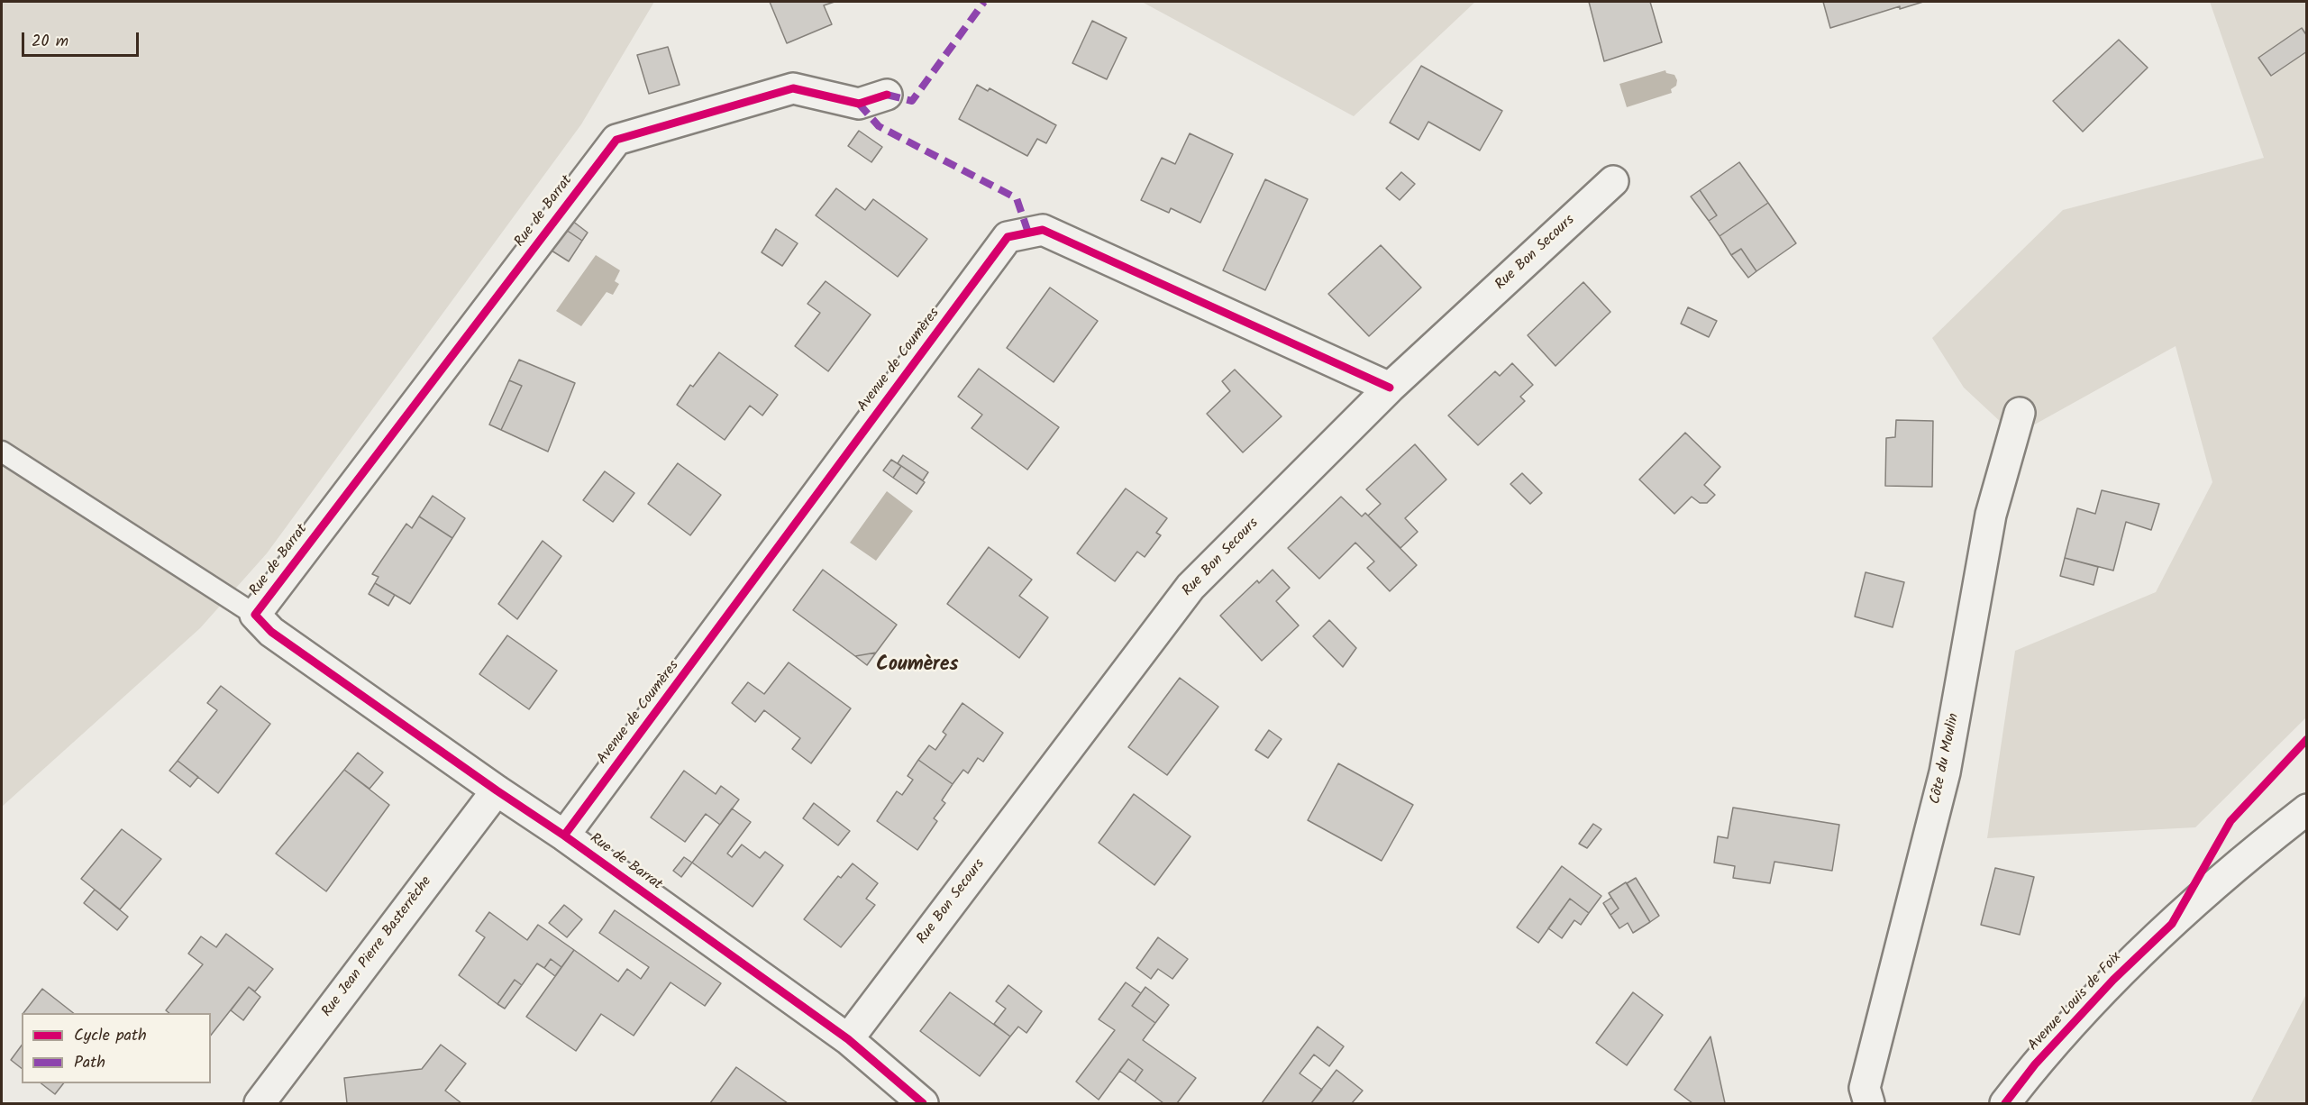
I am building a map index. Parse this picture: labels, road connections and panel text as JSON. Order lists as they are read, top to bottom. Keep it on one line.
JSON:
{"streets":{"street":["Rue de Barrat","Rue Bon Secours","Avenue de Coumères","Côte du Moulin","Rue Jean Pierre Basterrèche","Avenue Louis de Foix"]},"crossings":[["Rue de Barrat","Rue Bon Secours"],["Rue de Barrat","Avenue de Coumères"],["Rue de Barrat","Rue Jean Pierre Basterrèche"],["Rue Bon Secours","Avenue de Coumères"]],"districts":["Coumères"],"legend":["Cycle path","Path"],"scale_bar":"20 m"}
